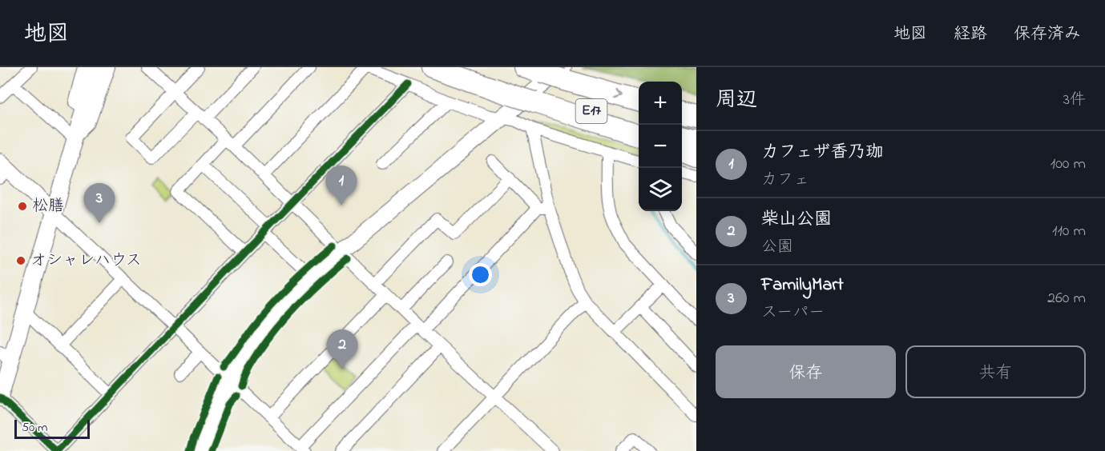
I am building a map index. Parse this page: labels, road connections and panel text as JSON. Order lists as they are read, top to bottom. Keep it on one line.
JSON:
{"streets":{"highway":["E17"]},"places":["松膳","オシャレハウス"],"scale_bar":"50 m","page":{"header":"地図","nav":["地図","経路","保存済み"],"heading":["周辺","3件"],"map_buttons":["+","−"],"list":[{"mark":"1","name":"カフェザ香乃珈","note":"カフェ","value":"100 m"},{"mark":"2","name":"柴山公園","note":"公園","value":"110 m"},{"mark":"3","name":"FamilyMart","note":"スーパー","value":"260 m"}],"pins":["1","3","2"],"buttons":["保存","共有"],"scale":"50 m"}}
